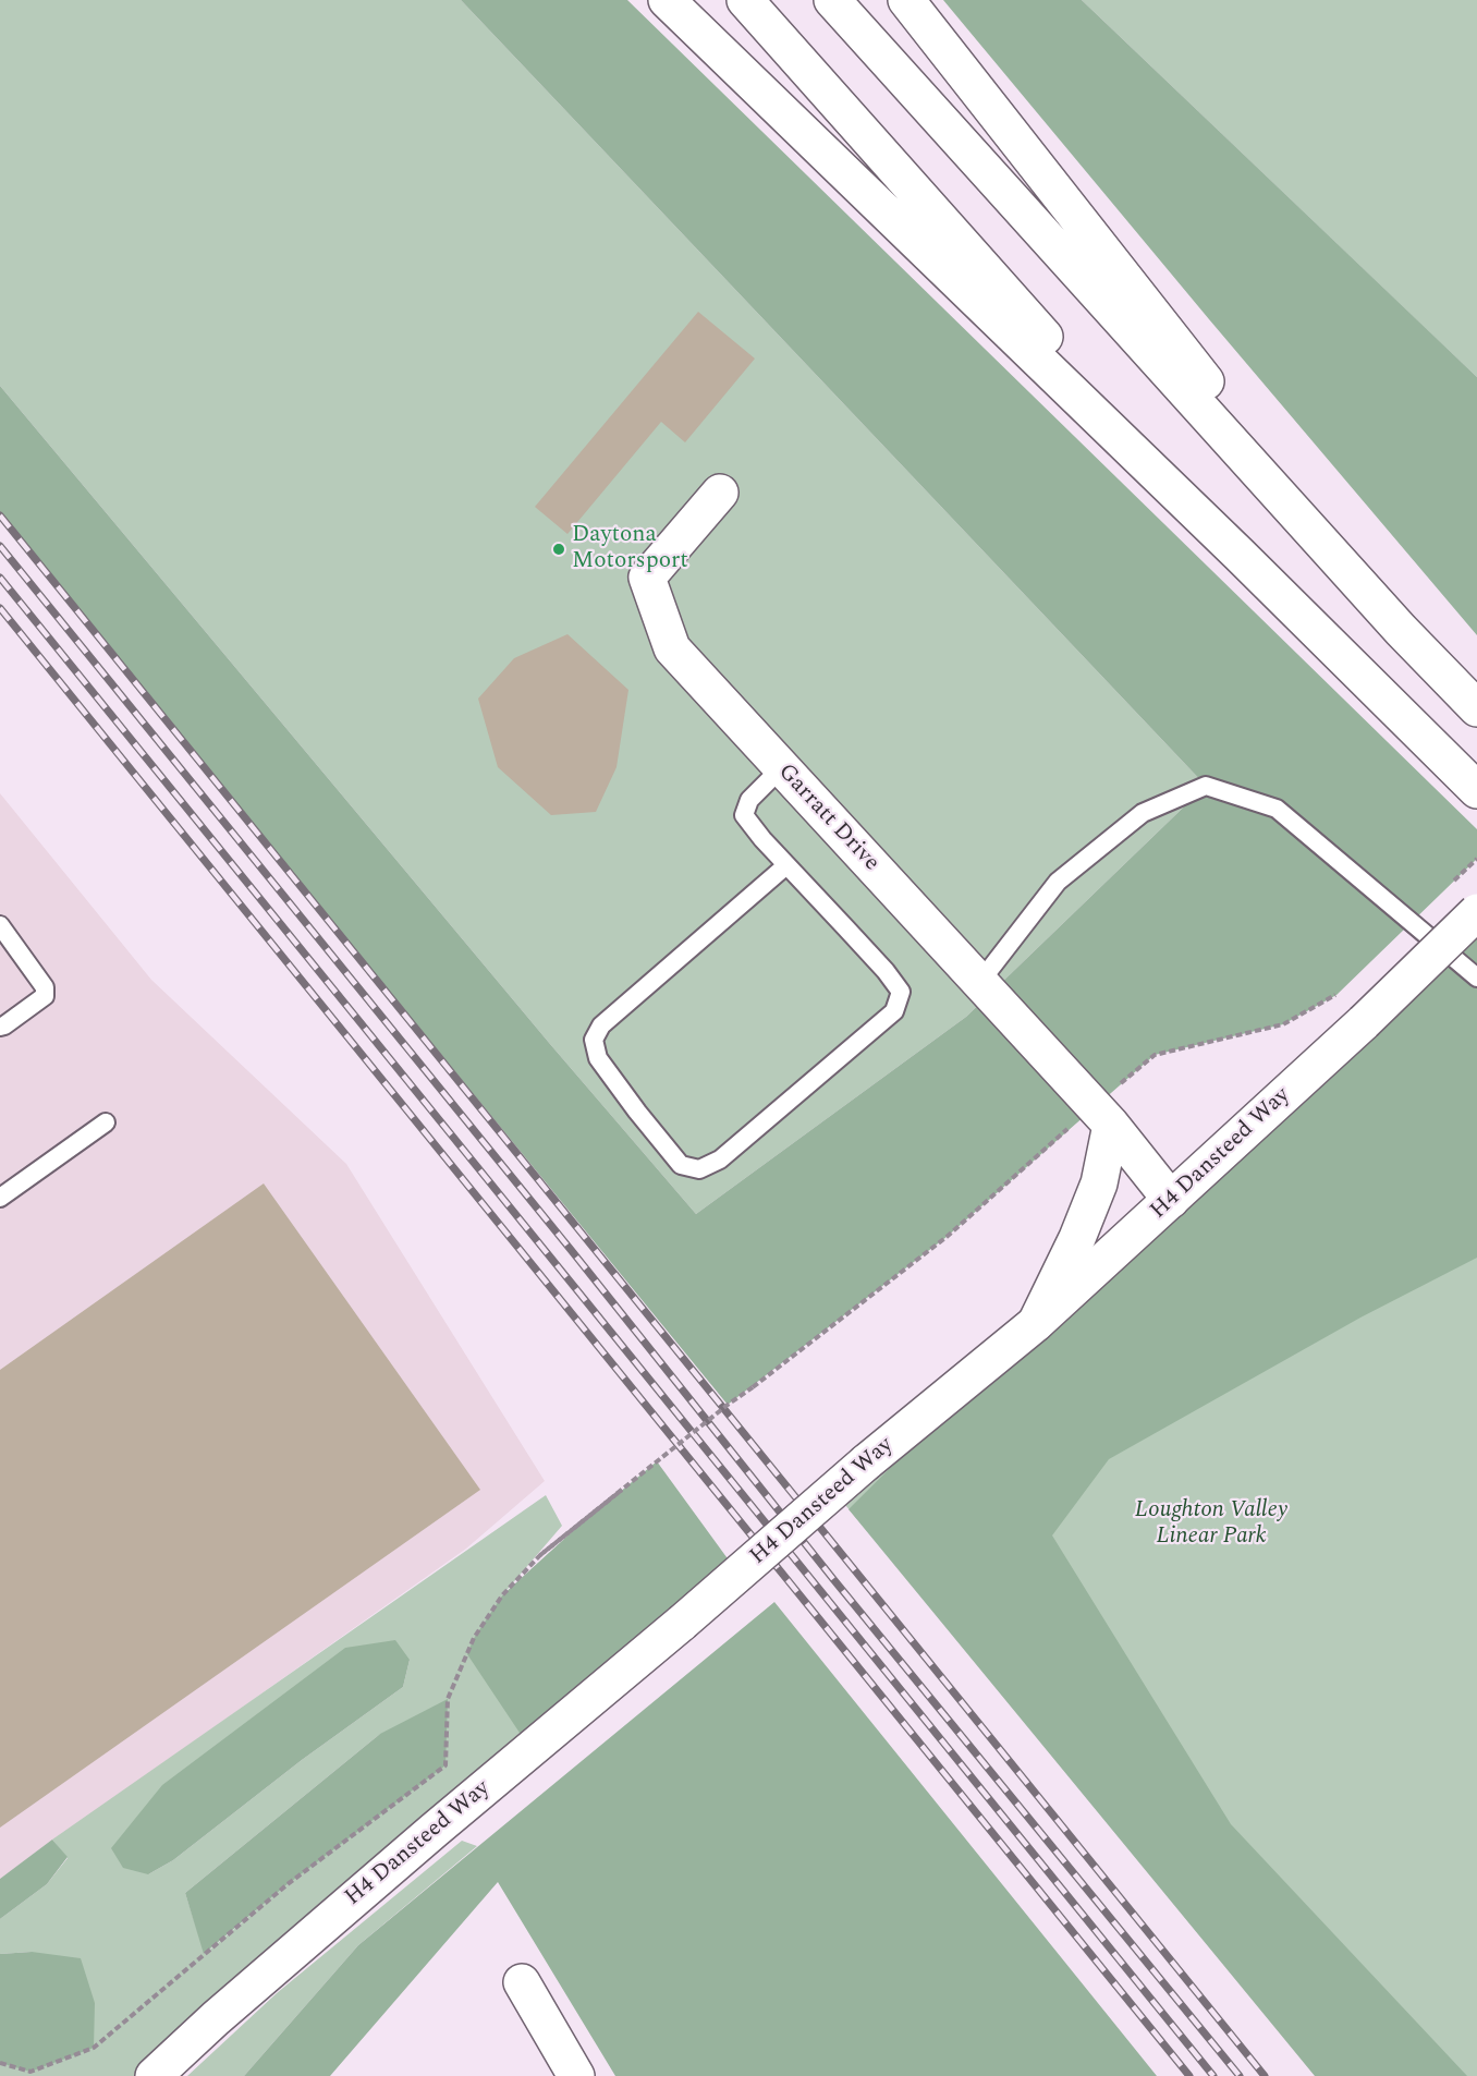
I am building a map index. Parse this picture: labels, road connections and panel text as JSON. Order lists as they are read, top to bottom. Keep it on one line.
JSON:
{"streets":{"main road":["Garratt Drive","H4 Dansteed Way"]},"crossings":[["Garratt Drive","H4 Dansteed Way"]],"parks":["Loughton Valley Linear Park"],"places":["Daytona Motorsport"]}
